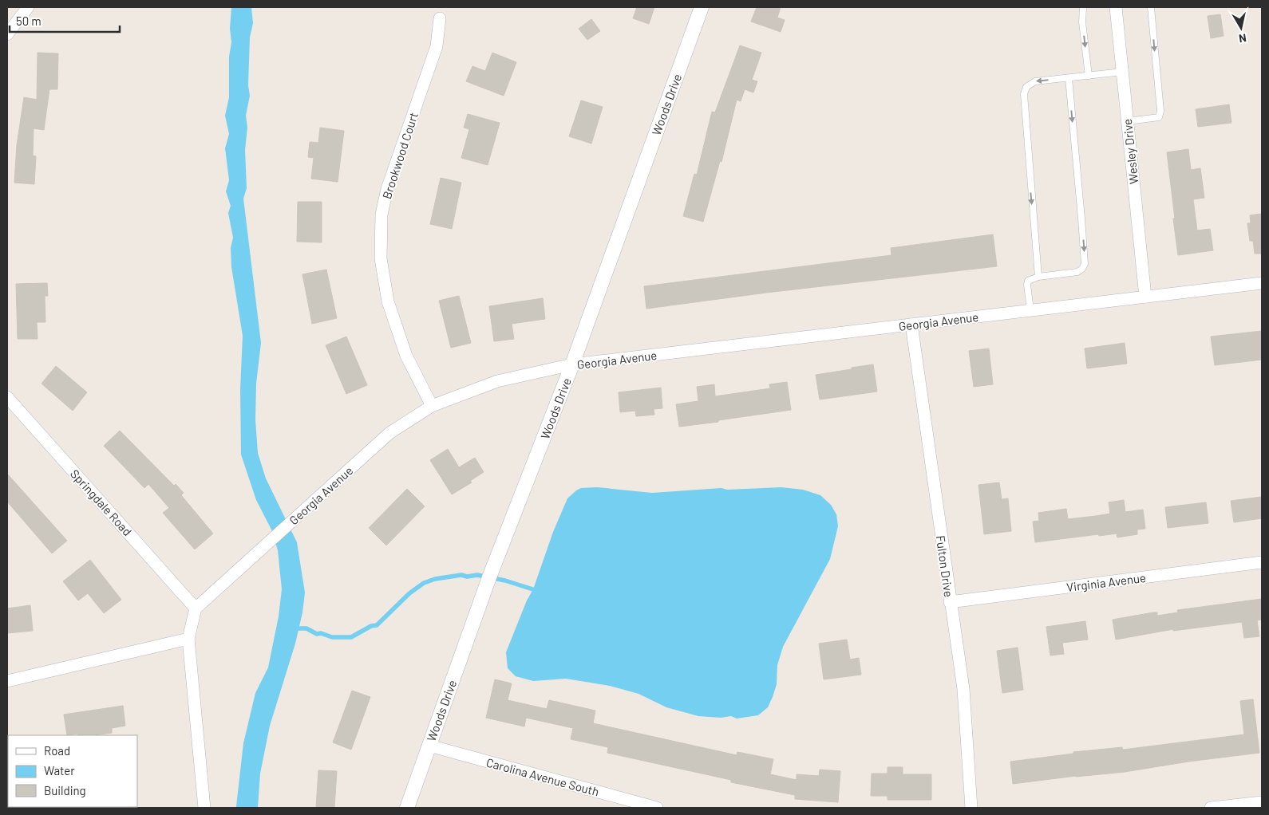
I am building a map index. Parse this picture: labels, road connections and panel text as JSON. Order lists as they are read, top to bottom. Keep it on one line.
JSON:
{"streets":{"street":["Woods Drive","Wesley Drive","Brookwood Court","Georgia Avenue","Springdale Road","Fulton Drive","Virginia Avenue","Carolina Avenue South"]},"crossings":[["Woods Drive","Georgia Avenue"],["Woods Drive","Carolina Avenue South"],["Wesley Drive","Georgia Avenue"],["Brookwood Court","Georgia Avenue"],["Georgia Avenue","Springdale Road"],["Georgia Avenue","Fulton Drive"],["Fulton Drive","Virginia Avenue"]],"legend":["Road","Water","Building"],"scale_bar":"50 m","north":"bottom"}
